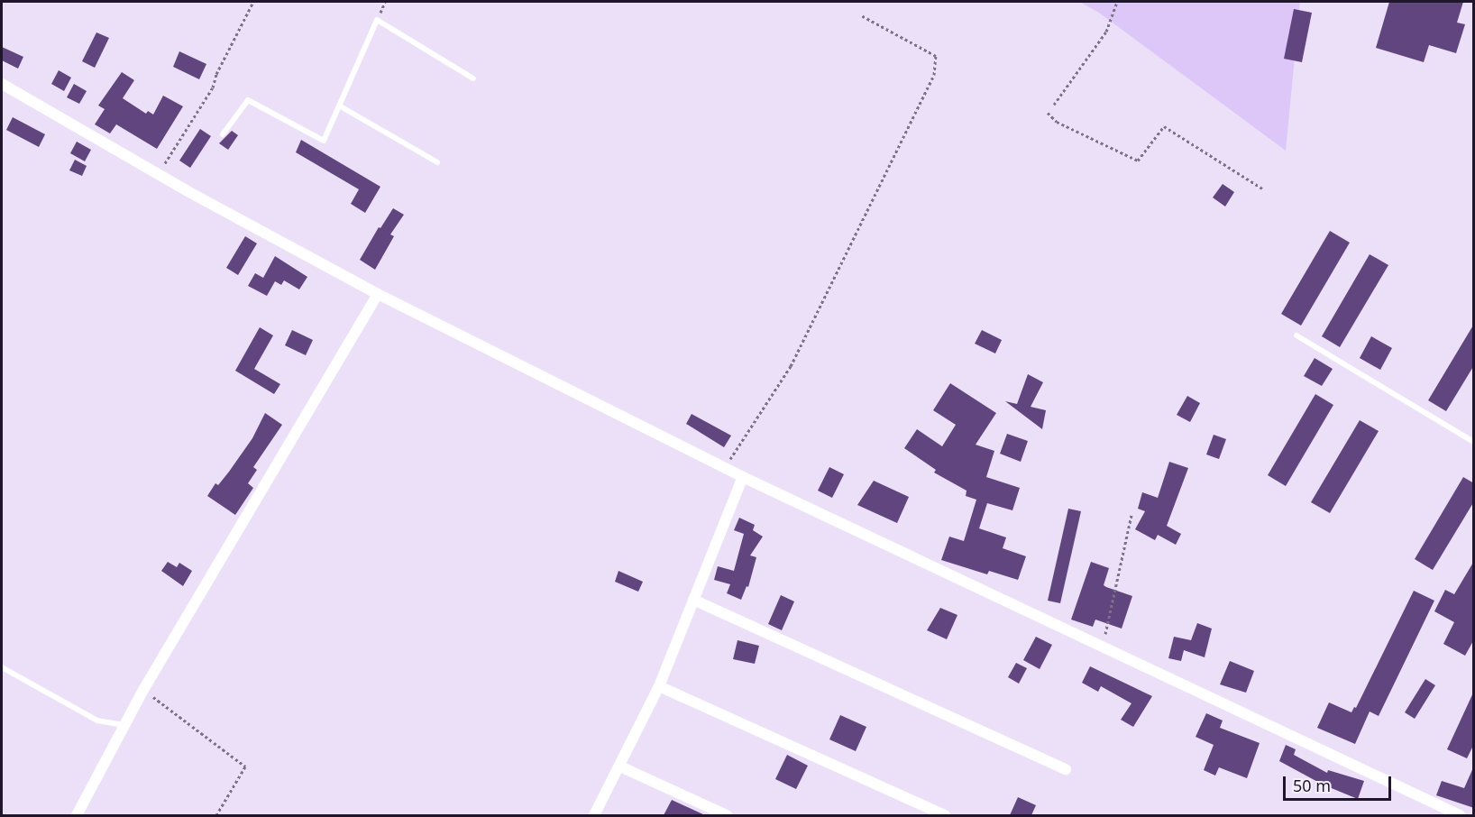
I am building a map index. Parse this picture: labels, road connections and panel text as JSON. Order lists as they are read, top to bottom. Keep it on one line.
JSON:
{"scale_bar":"50 m"}
